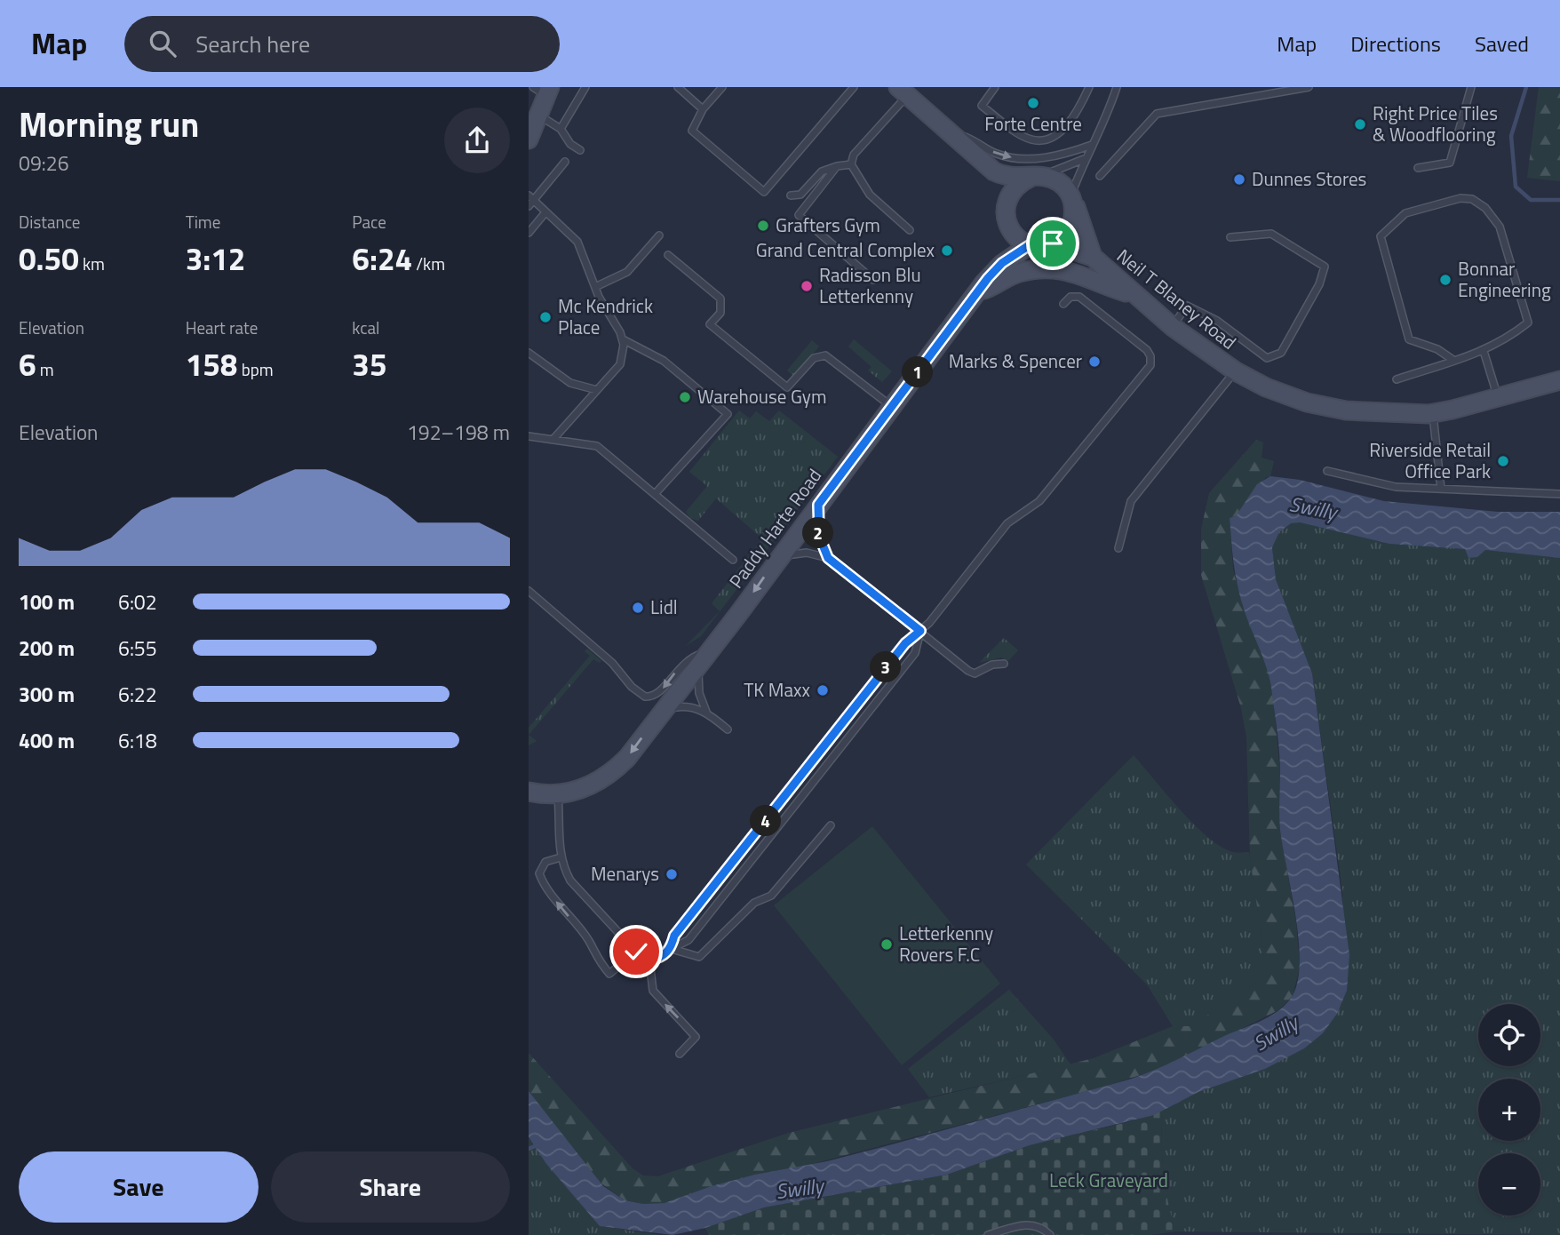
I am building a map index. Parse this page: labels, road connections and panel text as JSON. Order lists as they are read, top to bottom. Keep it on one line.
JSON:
{"streets":{"main road":["Neil T Blaney Road","Paddy Harte Road"]},"crossings":[["Neil T Blaney Road","Paddy Harte Road"]],"water":["Swilly"],"parks":["Leck Graveyard"],"places":["Forte Centre","Right Price Tiles & Woodflooring","Dunnes Stores","Grafters Gym","Grand Central Complex","Bonnar Engineering","Radisson Blu Letterkenny","Mc Kendrick Place","Marks & Spencer","Warehouse Gym","Riverside Retail Office Park","Lidl","TK Maxx","Menarys","Letterkenny Rovers F.C"],"page":{"header":"Map","search":"Search here","nav":["Map","Directions","Saved"],"heading":["Morning run","09:26"],"stats":[["Distance","0.50 km"],["Time","3:12"],["Pace","6:24 /km"],["Elevation","6 m"],["Heart rate","158 bpm"],["kcal","35"]],"pins":["1","2","3","4"],"chart":["Elevation","192–198 m"],"list":[{"name":"100 m","note":"6:02"},{"name":"200 m","note":"6:55"},{"name":"300 m","note":"6:22"},{"name":"400 m","note":"6:18"}],"map_buttons":["+","−"],"buttons":["Save","Share"]}}
